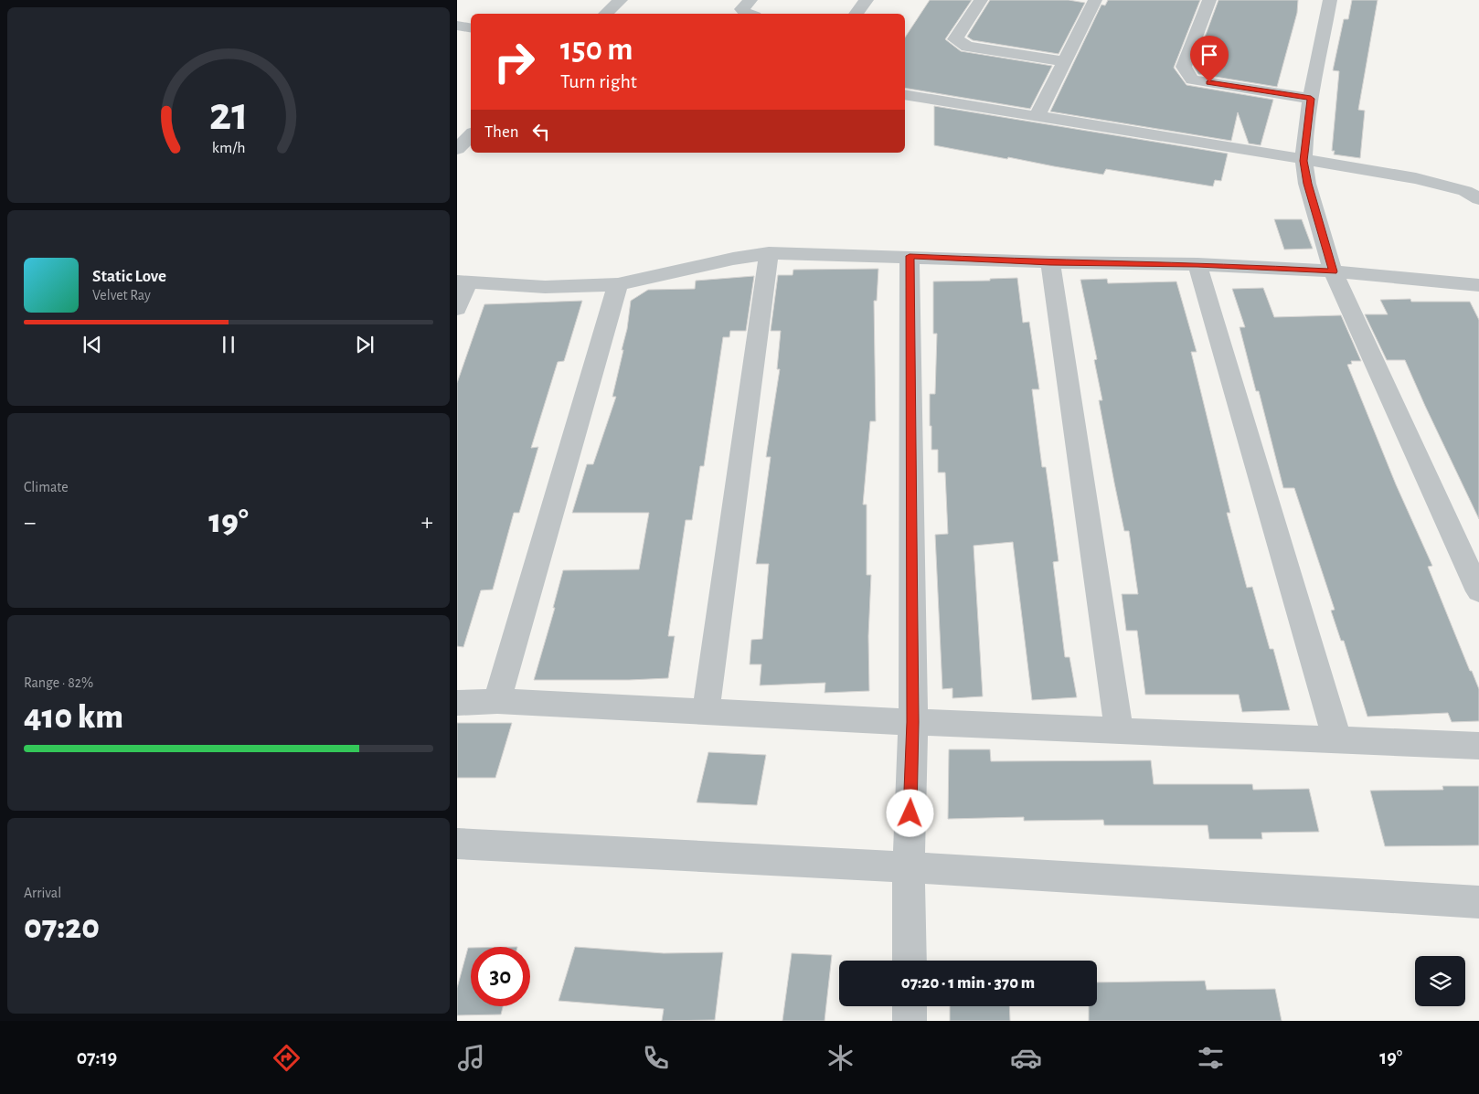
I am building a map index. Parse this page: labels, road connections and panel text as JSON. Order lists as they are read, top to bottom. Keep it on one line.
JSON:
{"page":{"turn":["150 m","Turn right"],"then":"Then","song":["Static Love","Velvet Ray"],"tile":["Climate",["Range · 82%","410 km"],["Arrival","07:20"]],"heat":["−","19°","+"],"limit":"30","trip":"07:20 · 1 min · 370 m","tabs":["07:19","19°"],"gauge":["21","km/h"]}}
